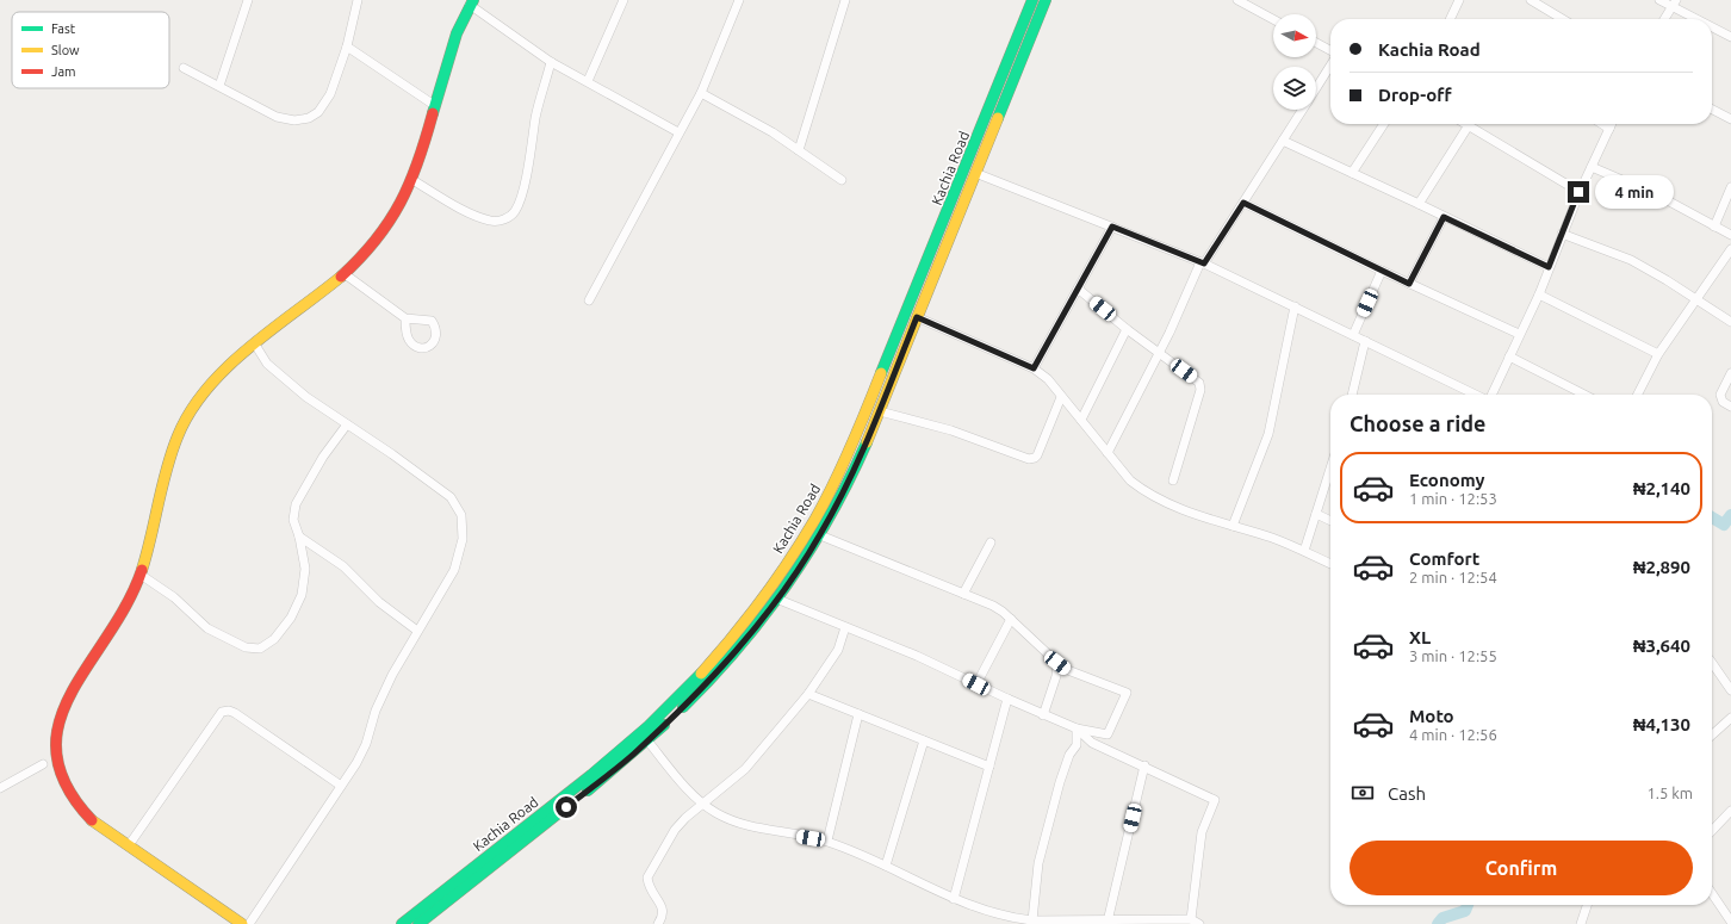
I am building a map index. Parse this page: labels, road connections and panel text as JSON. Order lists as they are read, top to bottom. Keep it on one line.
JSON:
{"streets":{"main road":["Kachia Road"]},"legend":["Fast","Slow","Jam"],"north":"right","page":{"banner":["Kachia Road","Drop-off"],"bubble":"4 min","heading":"Choose a ride","list":[{"name":"Economy","note":"1 min · 12:53","value":"₦2,140"},{"name":"Comfort","note":"2 min · 12:54","value":"₦2,890"},{"name":"XL","note":"3 min · 12:55","value":"₦3,640"},{"name":"Moto","note":"4 min · 12:56","value":"₦4,130"}],"pay":["Cash","1.5 km"],"buttons":"Confirm"}}
